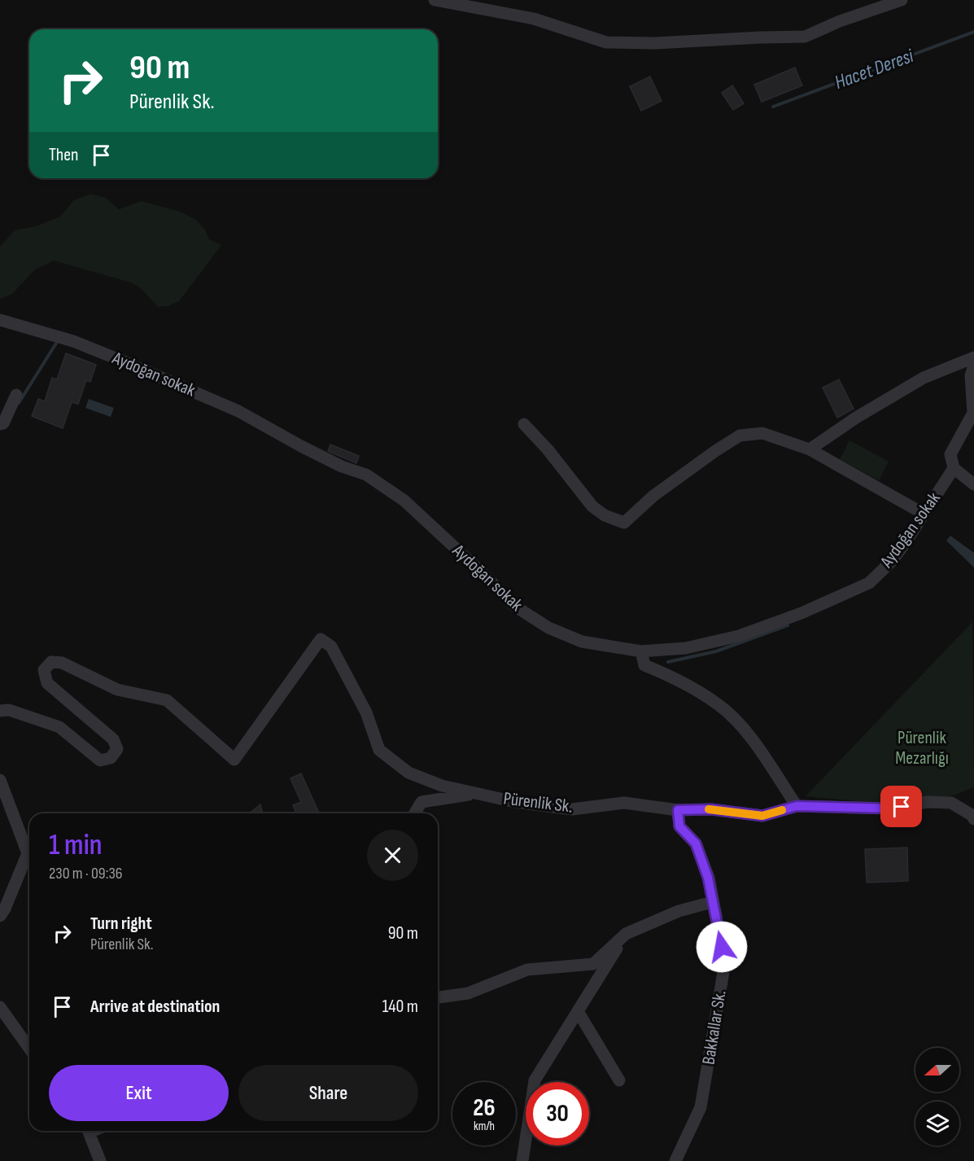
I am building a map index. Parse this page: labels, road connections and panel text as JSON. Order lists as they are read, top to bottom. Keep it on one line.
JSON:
{"streets":{"street":["Aydoğan sokak","Pürenlik Sk.","Bakkallar Sk."]},"crossings":[["Pürenlik Sk.","Bakkallar Sk."]],"water":["Hacet Deresi"],"parks":["Pürenlik Mezarlığı"],"north":"left","page":{"turn":["90 m","Pürenlik Sk."],"then":"Then","heading":["1 min","230 m · 09:36"],"list":[{"name":"Turn right","note":"Pürenlik Sk.","value":"90 m"},{"name":"Arrive at destination","value":"140 m"}],"buttons":["Exit","Share"],"speed":"26 km/h","limit":"30"}}
